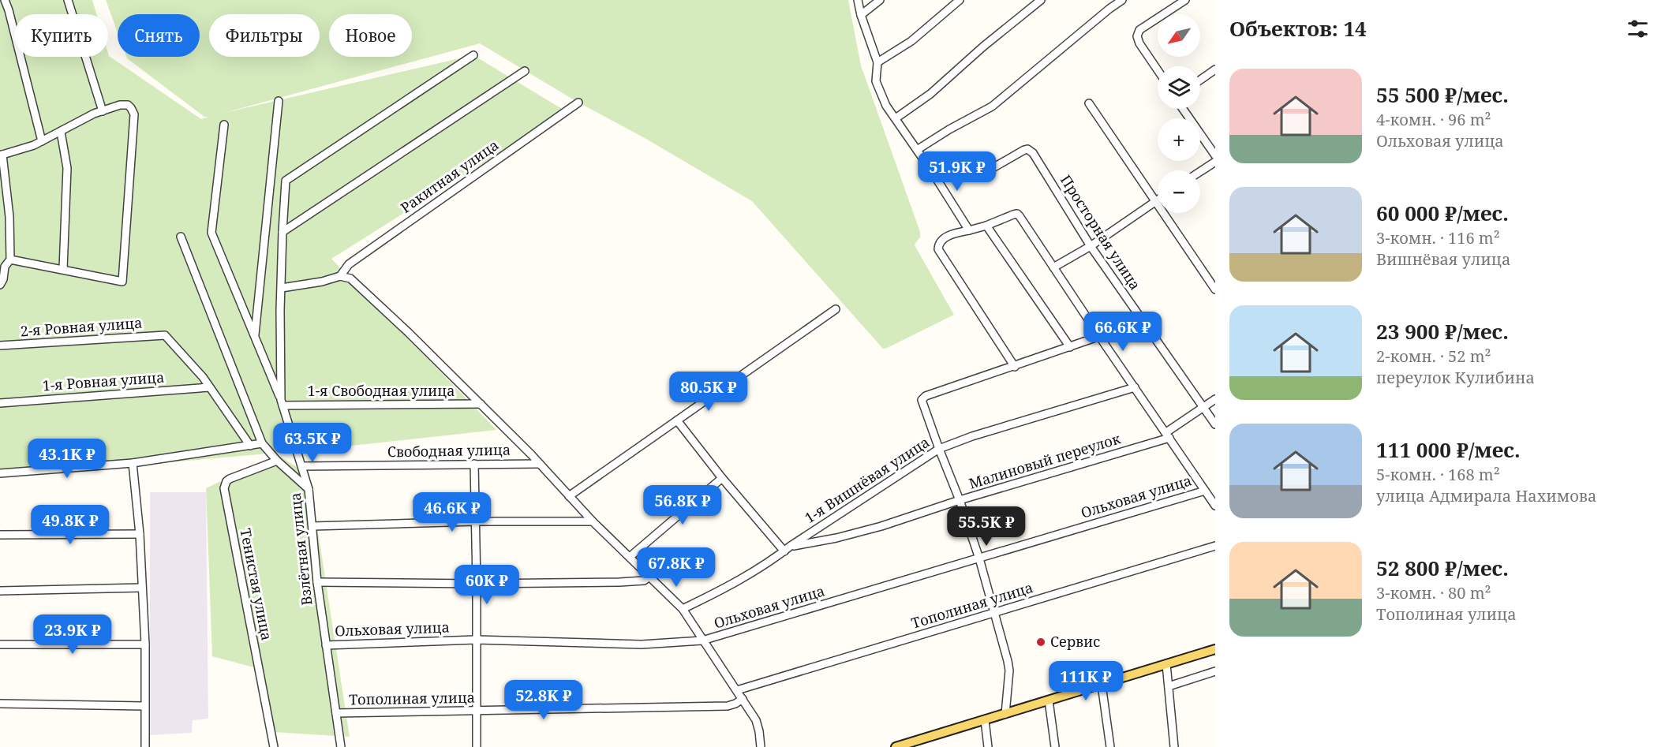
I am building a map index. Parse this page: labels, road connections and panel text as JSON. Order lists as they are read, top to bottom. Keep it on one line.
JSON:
{"streets":{"street":["Ракитная улица","Просторная улица","2-я Ровная улица","1-я Ровная улица","1-я Свободная улица","Свободная улица","Малиновый переулок","1-я Вишнёвая улица","Ольховая улица","Взлётная улица","Тенистая улица","Тополиная улица"]},"crossings":[["Просторная улица","Малиновый переулок"],["2-я Ровная улица","1-я Ровная улица"],["1-я Свободная улица","Взлётная улица"],["Свободная улица","Взлётная улица"],["Малиновый переулок","1-я Вишнёвая улица"],["Ольховая улица","Взлётная улица"],["Взлётная улица","Тополиная улица"]],"places":["Сервис"],"north":"bottom left","page":{"heading":"Объектов: 14","map_buttons":["+","−"],"chip":["Купить","Снять","Фильтры","Новое"],"list":[{"name":"55 500 ₽/мес.","note":"4-комн. · 96 m² · Ольховая улица"},{"name":"60 000 ₽/мес.","note":"3-комн. · 116 m² · Вишнёвая улица"},{"name":"23 900 ₽/мес.","note":"2-комн. · 52 m² · переулок Кулибина"},{"name":"111 000 ₽/мес.","note":"5-комн. · 168 m² · улица Адмирала Нахимова"},{"name":"52 800 ₽/мес.","note":"3-комн. · 80 m² · Тополиная улица"}],"price":["51.9K ₽","66.6K ₽","80.5K ₽","63.5K ₽","43.1K ₽","56.8K ₽","46.6K ₽","49.8K ₽","55.5K ₽","67.8K ₽","60K ₽","23.9K ₽","111K ₽","52.8K ₽"]}}
